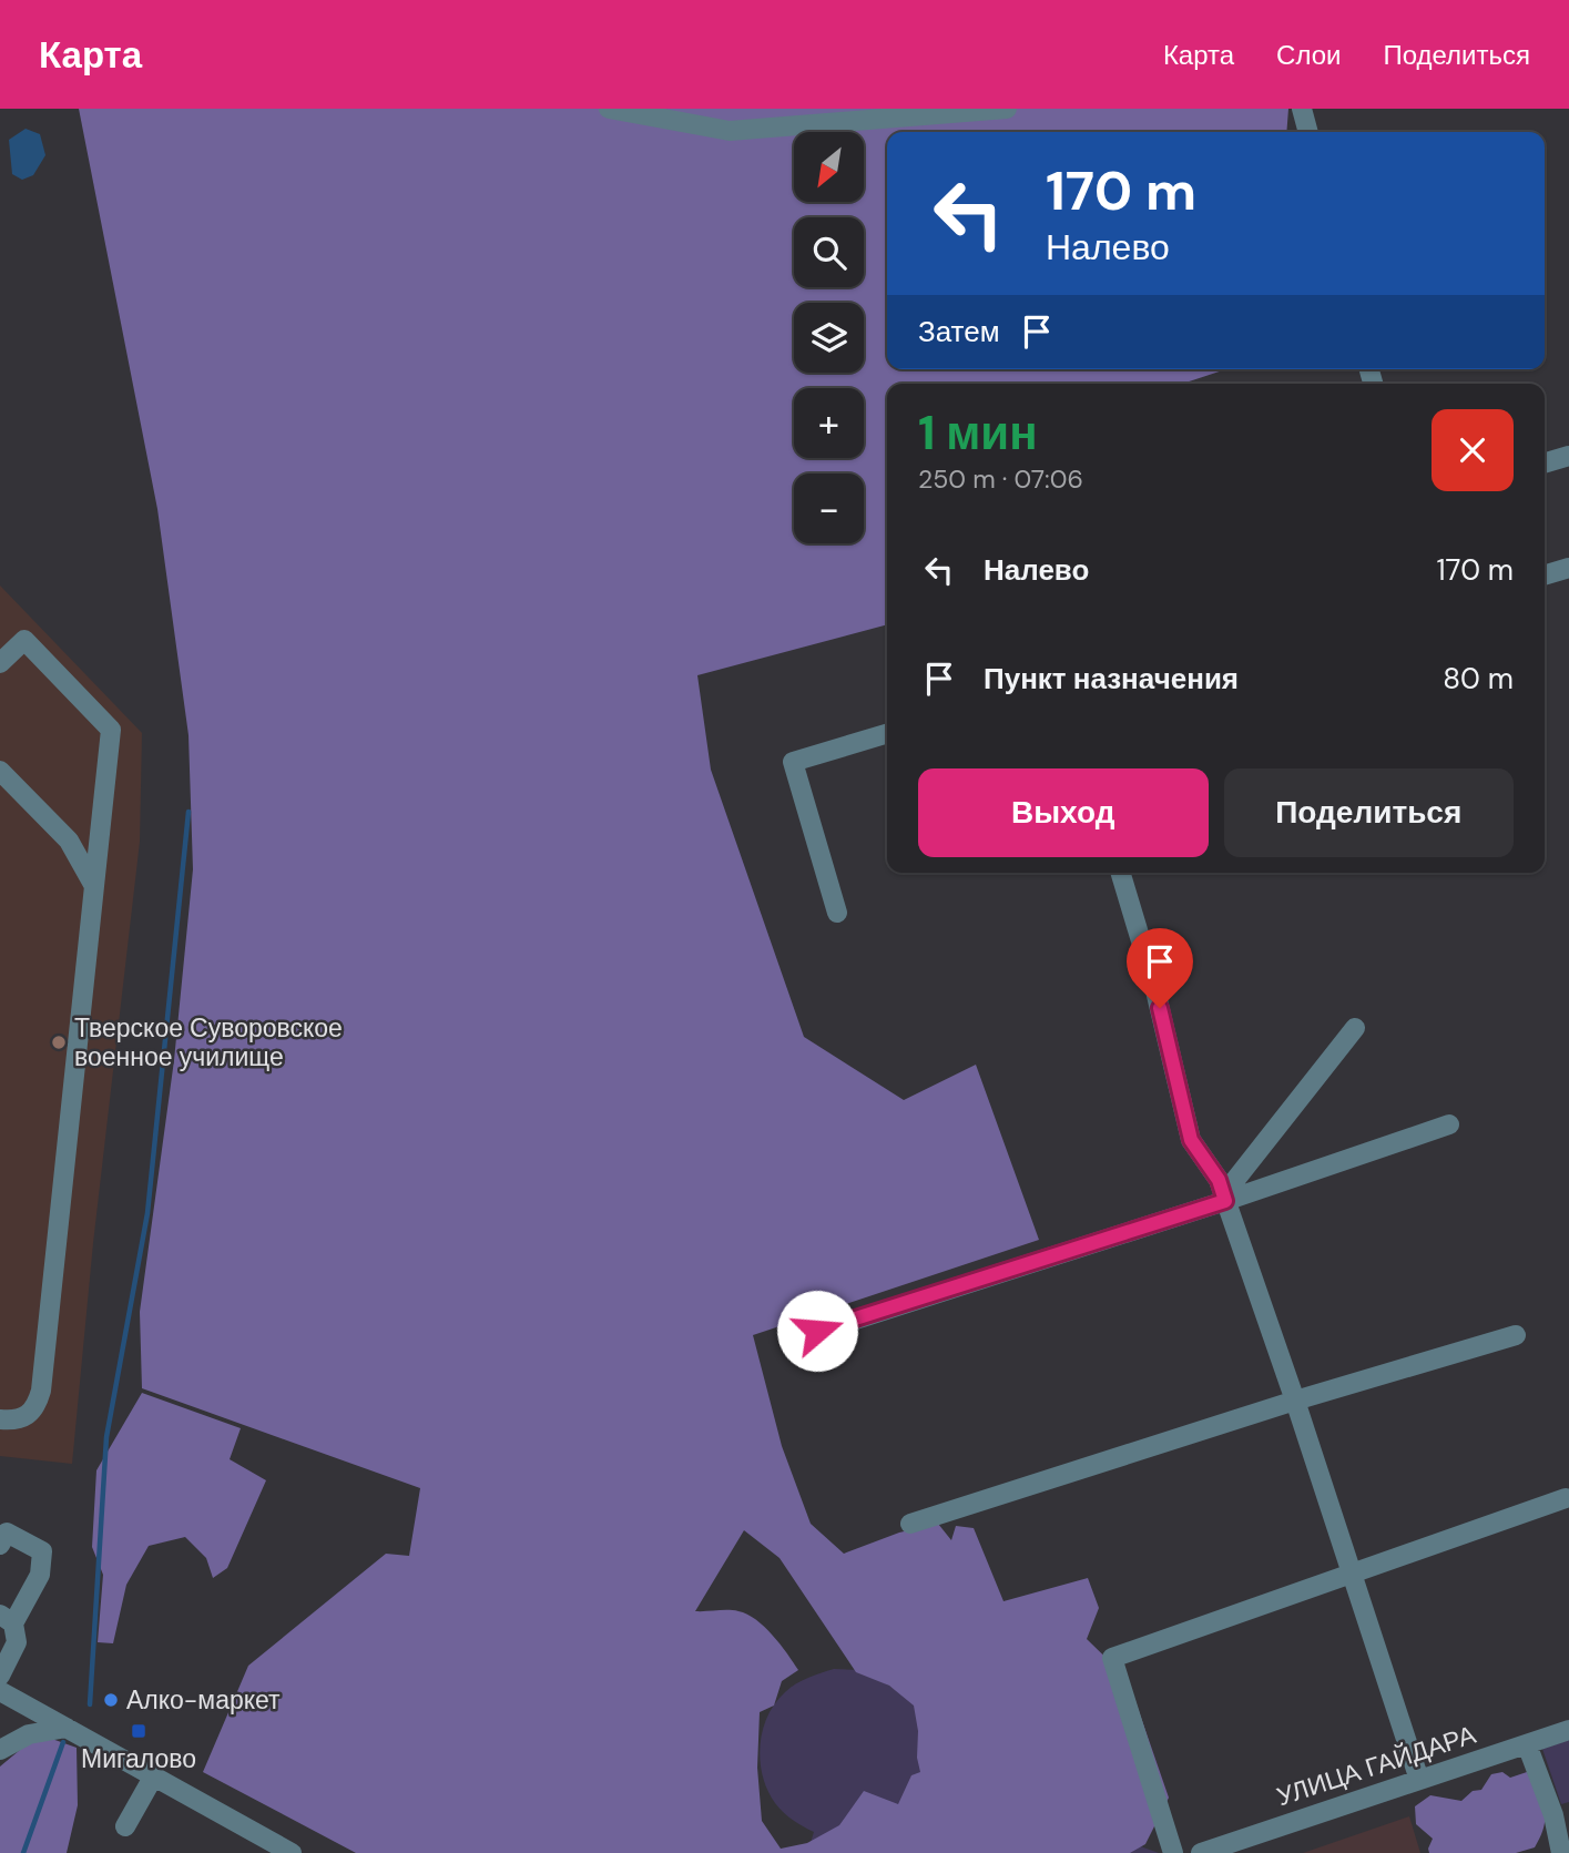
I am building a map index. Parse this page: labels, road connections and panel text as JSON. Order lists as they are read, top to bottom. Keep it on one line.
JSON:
{"streets":{"street":["УЛИЦА ГАЙДАРА"]},"places":{"other":["Тверское Суворовское военное училище","Алко-маркет"],"transit":["Мигалово"]},"north":"bottom left","page":{"header":"Карта","nav":["Карта","Слои","Поделиться"],"map_buttons":["+","−"],"turn":["170 m","Налево"],"then":"Затем","heading":["1 мин","250 m · 07:06"],"list":[{"name":"Налево","value":"170 m"},{"name":"Пункт назначения","value":"80 m"}],"buttons":["Выход","Поделиться"]}}
